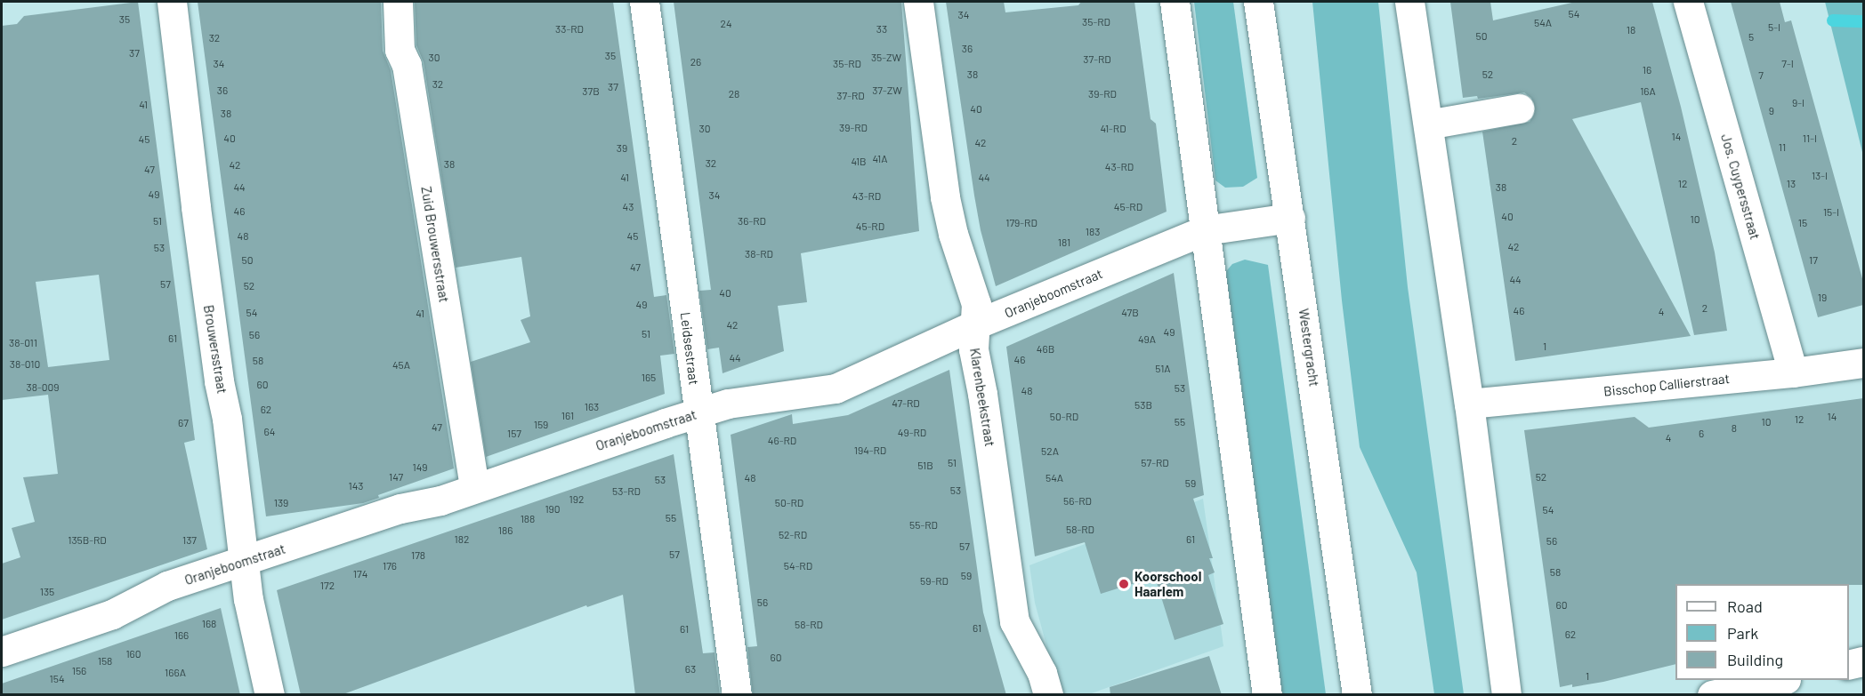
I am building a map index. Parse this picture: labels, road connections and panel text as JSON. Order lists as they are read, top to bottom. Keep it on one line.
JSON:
{"streets":{"street":["Jos. Cuypersstraat","Zuid Brouwersstraat","Oranjeboomstraat","Westergracht","Leidsestraat","Brouwersstraat","Bisschop Callierstraat","Klarenbeekstraat"]},"crossings":[["Jos. Cuypersstraat","Bisschop Callierstraat"],["Zuid Brouwersstraat","Oranjeboomstraat"],["Oranjeboomstraat","Westergracht"],["Oranjeboomstraat","Leidsestraat"],["Oranjeboomstraat","Brouwersstraat"],["Oranjeboomstraat","Klarenbeekstraat"]],"places":["Koorschool Haarlem"],"house_numbers":["54","34","35","35-RD","54A","24","5-I","33-RD","33","18","50","5","32","36","37","35","30","35-ZW","37-RD","26","34","35-RD","7-I","16","38","52","7","32","37","36","37-ZW","37B","16A","28","39-RD","37-RD","9-I","41","40","9","38","39-RD","30","41-RD","14","40","11-I","45","2","42","11","39","41A","41B","32","38","42","43-RD","47","13-I","41","44","12","13","44","38","49","34","43-RD","43","45-RD","46","15-I","40","10","51","36-RD","179-RD","15","45-RD","183","48","45","181","42","53","38-RD","50","17","47","44","57","52","40","19","49","2","46","4","54","47B","41","42","49","51","56","61","49A","38-011","1","46B","44","46","58","38-010","45A","51A","165","60","38-009","53","48","47-RD","53B","163","62","161","50-RD","14","12","55","10","67","159","47","8","64","49-RD","157","6","4","46-RD","194-RD","52A","51","57-RD","51B","149","147","52","48","54A","53","59","143","53","53-RD","192","56-RD","139","50-RD","190","54","55","188","55-RD","58-RD","186","52-RD","182","61","135B-RD","137","56","57","57","178","176","54-RD","58","174","59","59-RD","172","135","56","60","168","58-RD","61","61","62","166","160","60","158","63","156","166A","1","154"],"legend":["Road","Park","Building"]}
